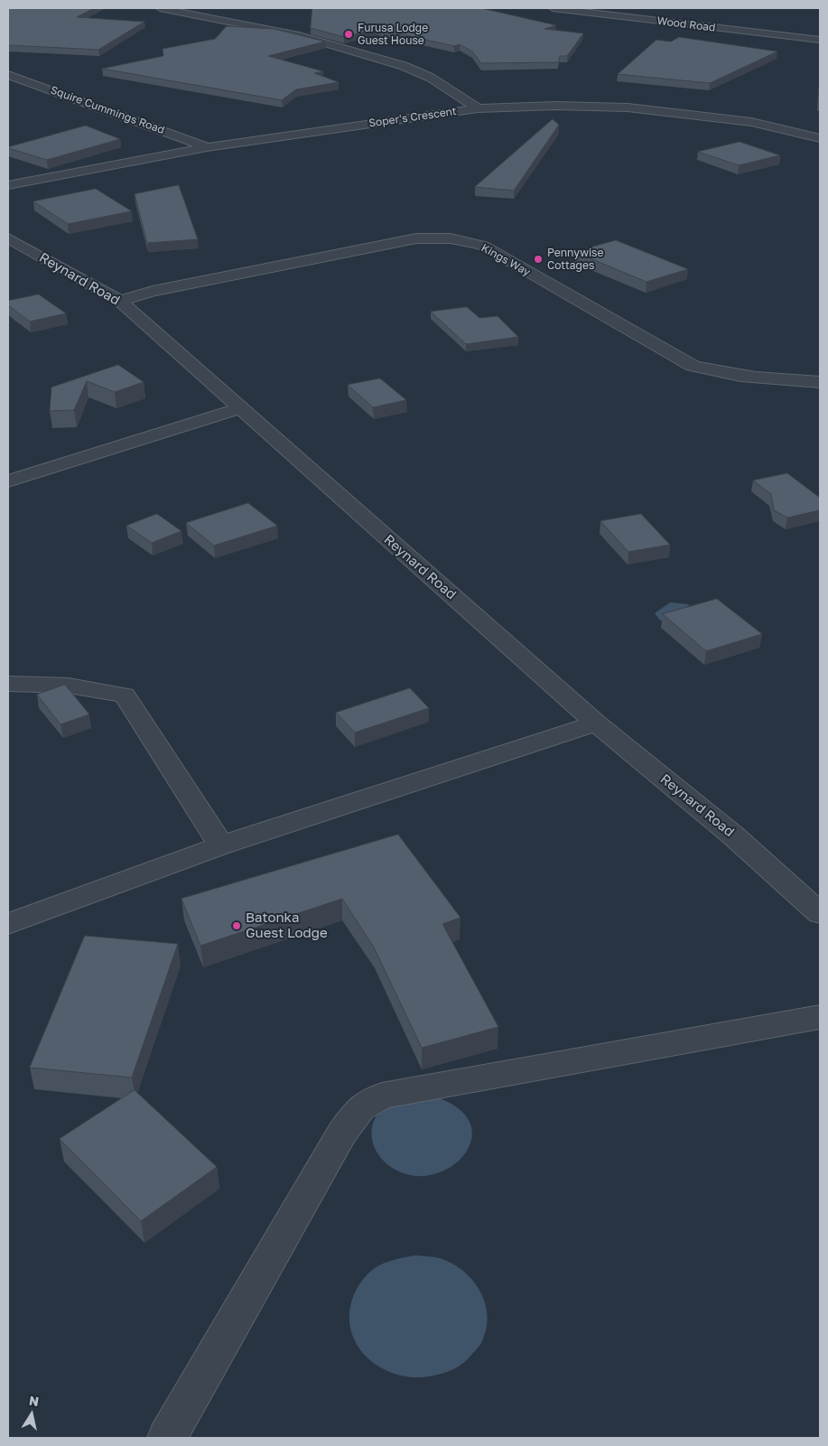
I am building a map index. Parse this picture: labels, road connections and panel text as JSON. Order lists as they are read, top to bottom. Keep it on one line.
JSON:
{"streets":{"street":["Wood Road","Squire Cummings Road","Soper's Crescent","Kings Way","Reynard Road"]},"crossings":[["Squire Cummings Road","Soper's Crescent"],["Kings Way","Reynard Road"]],"places":["Furusa Lodge Guest House","Pennywise Cottages","Batonka Guest Lodge"],"north":"top"}
